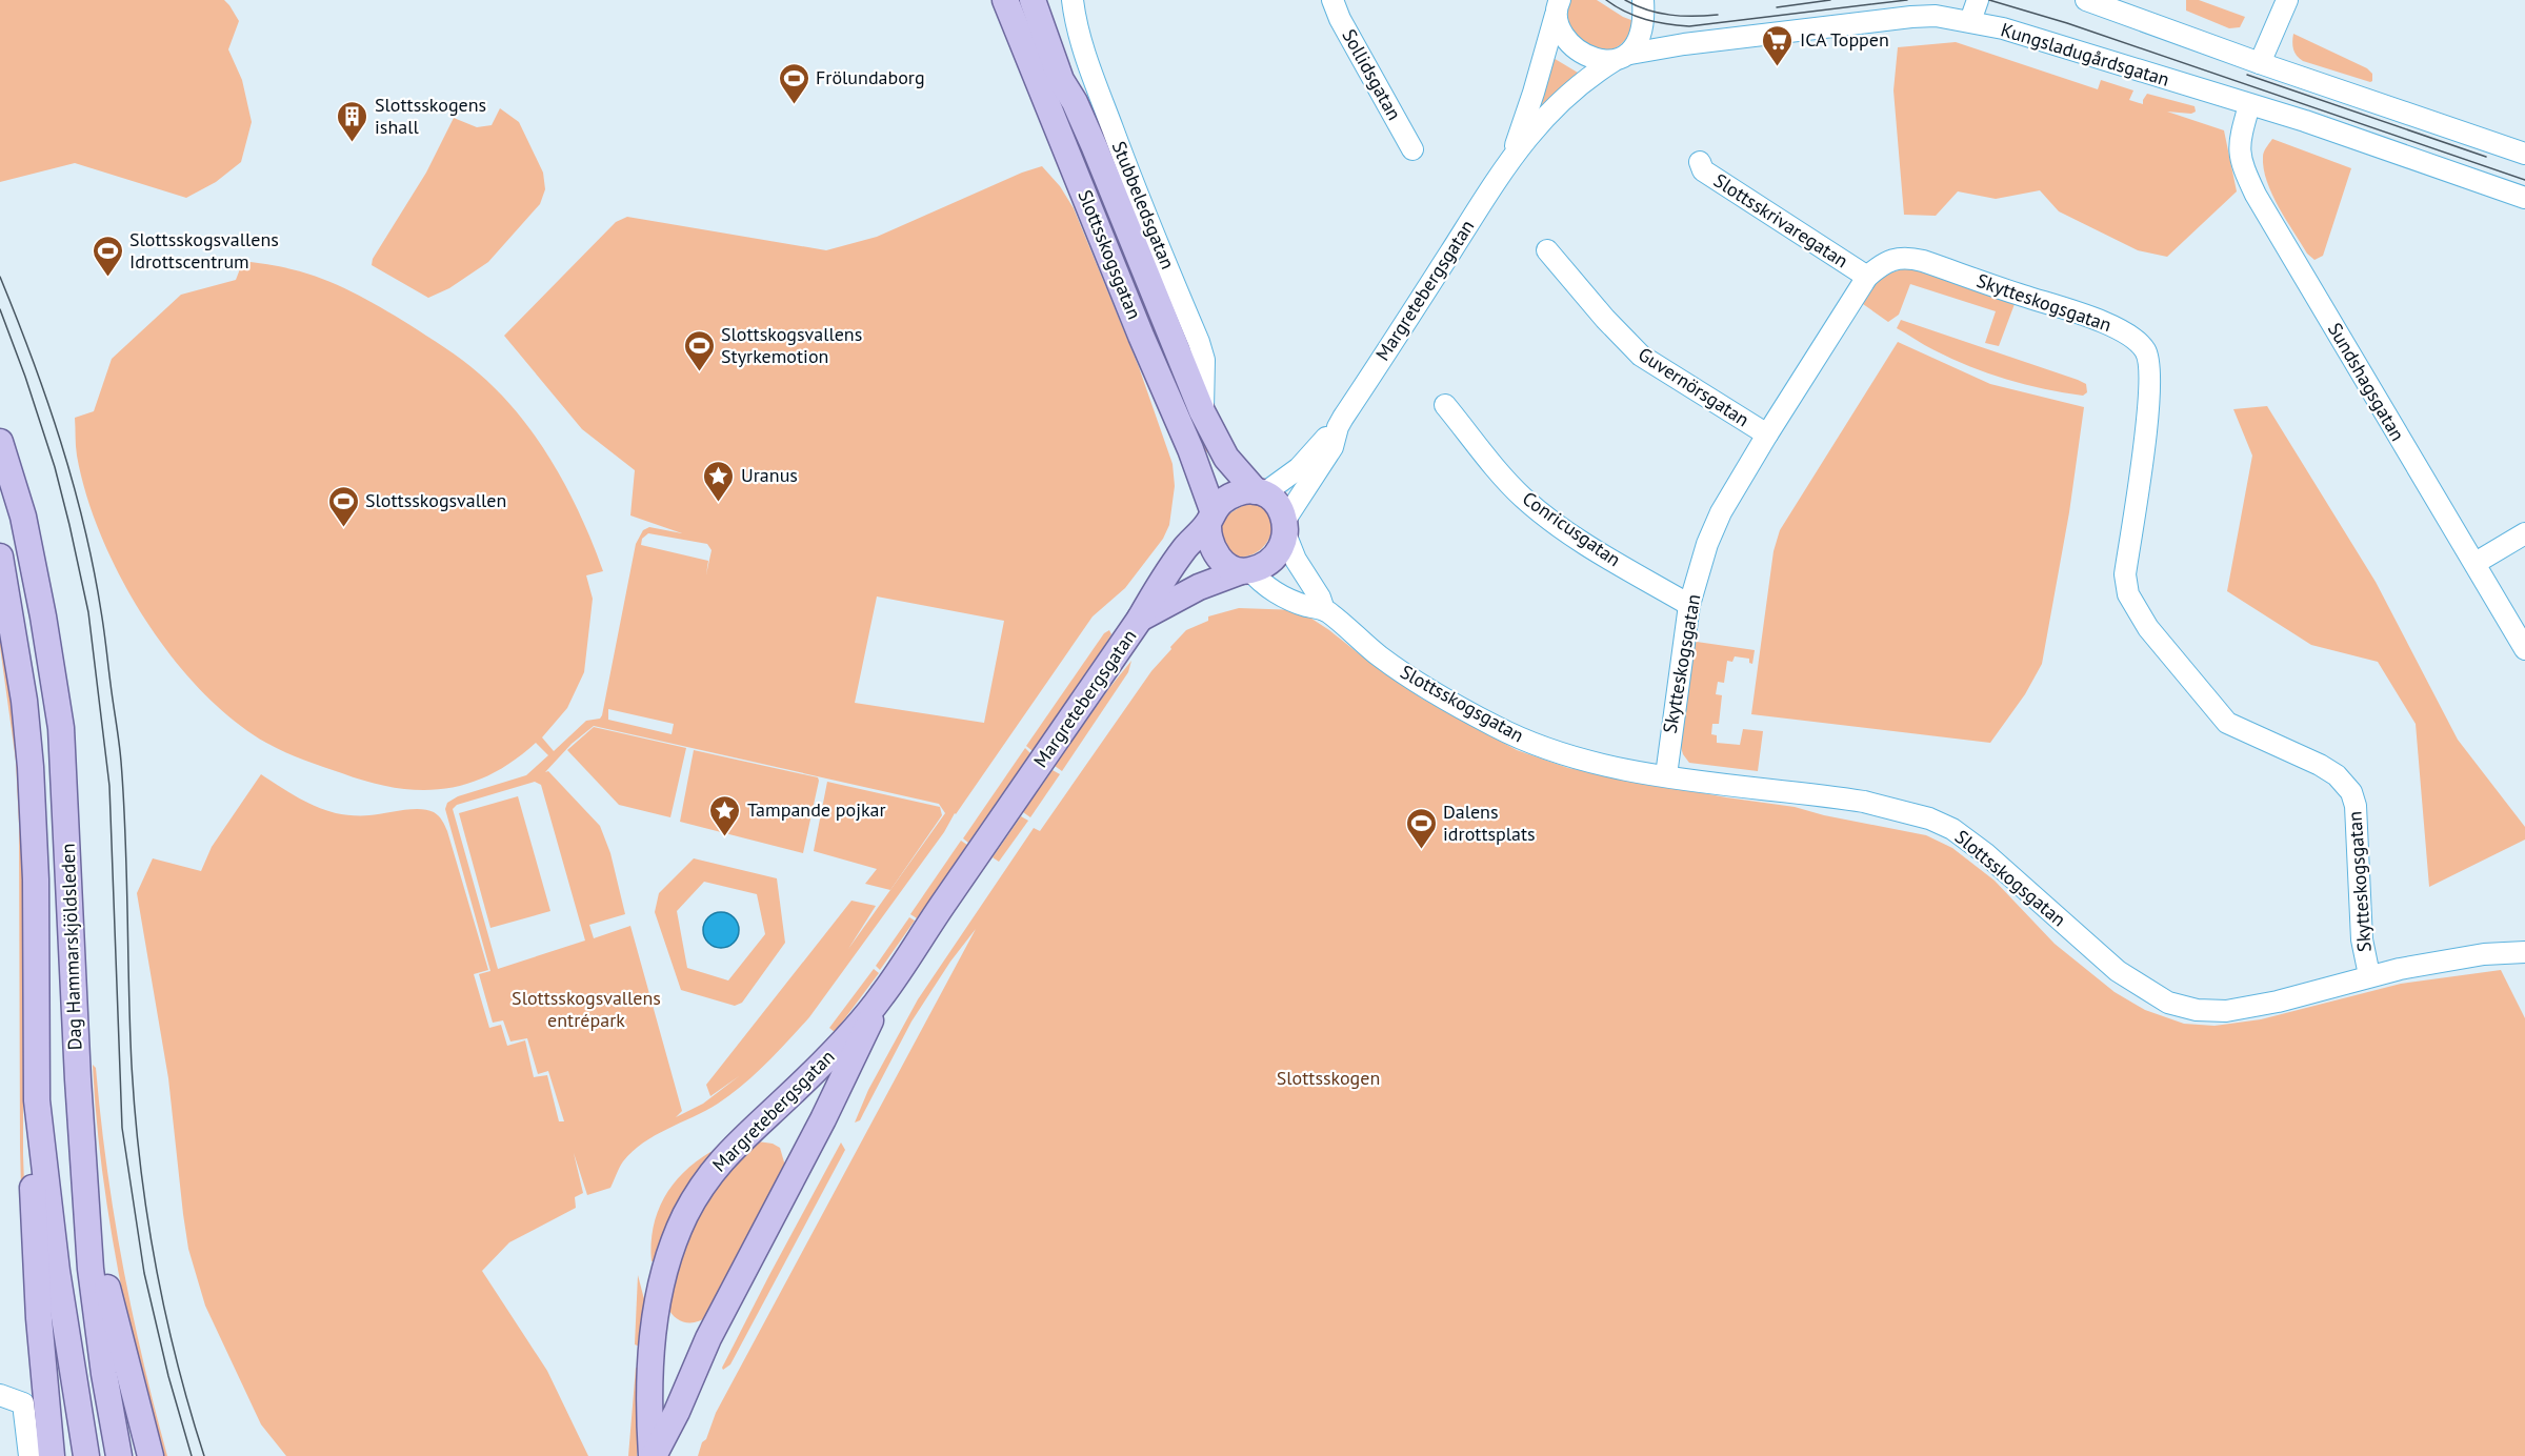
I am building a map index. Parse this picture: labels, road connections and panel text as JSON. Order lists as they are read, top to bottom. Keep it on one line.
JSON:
{"streets":{"main road":["Slottsskogsgatan","Margretebergsgatan","Dag Hammarskjöldsleden"],"street":["Kungsladugårdsgatan","Sollidsgatan","Stubbeledsgatan","Slottsskrivaregatan","Skytteskogsgatan","Sundshagsgatan","Guvernörsgatan","Conricusgatan"]},"crossings":[["Kungsladugårdsgatan","Margretebergsgatan"],["Kungsladugårdsgatan","Sundshagsgatan"],["Stubbeledsgatan","Slottsskogsgatan"],["Slottsskrivaregatan","Skytteskogsgatan"],["Slottsskogsgatan","Margretebergsgatan"],["Slottsskogsgatan","Skytteskogsgatan"],["Skytteskogsgatan","Guvernörsgatan"],["Skytteskogsgatan","Conricusgatan"]],"parks":["Slottsskogsvallens entrépark","Slottsskogen"],"places":{"supermarket":["ICA Toppen"],"sports":["Frölundaborg","Slottsskogsvallens Idrottscentrum","Slottskogsvallens Styrkemotion","Slottsskogsvallen","Dalens idrottsplats"],"building":["Slottsskogens ishall"],"place":["Uranus","Tampande pojkar"]}}
